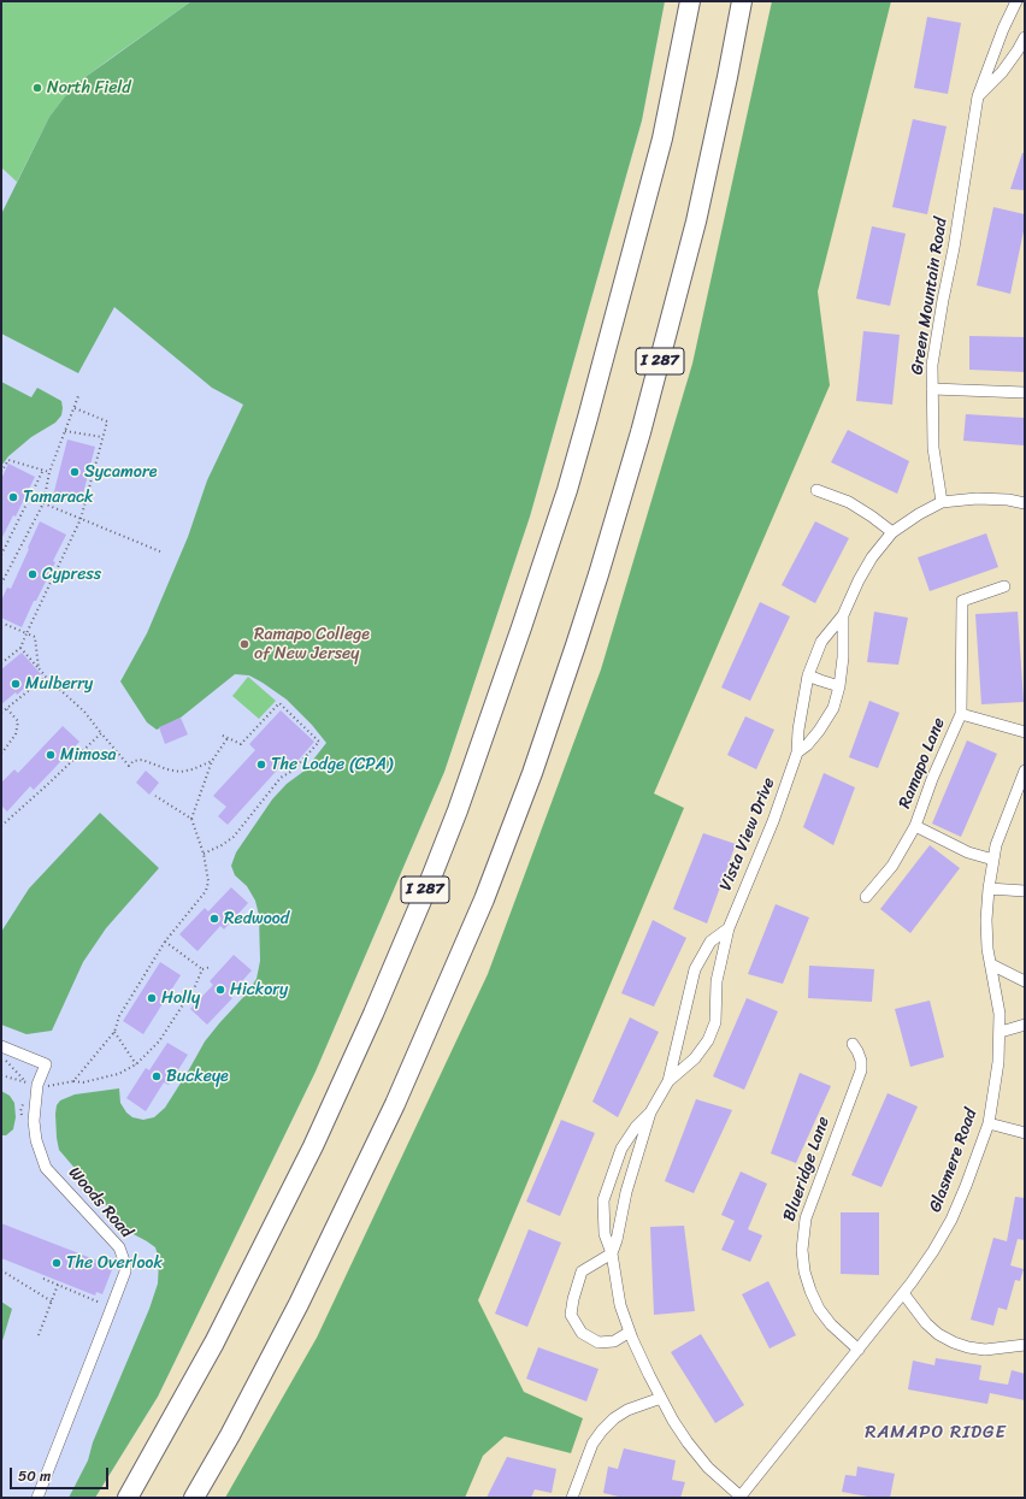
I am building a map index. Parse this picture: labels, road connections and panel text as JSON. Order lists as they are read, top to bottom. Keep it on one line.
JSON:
{"streets":{"highway":["I 287"],"street":["Green Mountain Road","Ramapo Lane","Vista View Drive","Glasmere Road","Blueridge Lane","Woods Road"]},"crossings":[["Green Mountain Road","Vista View Drive"],["Ramapo Lane","Glasmere Road"],["Vista View Drive","Glasmere Road"],["Glasmere Road","Blueridge Lane"]],"districts":["RAMAPO RIDGE"],"places":["North Field","Sycamore","Tamarack","Cypress","Ramapo College of New Jersey","Mulberry","Mimosa","The Lodge (CPA)","Redwood","Hickory","Holly","Buckeye","The Overlook"],"scale_bar":"50 m"}
